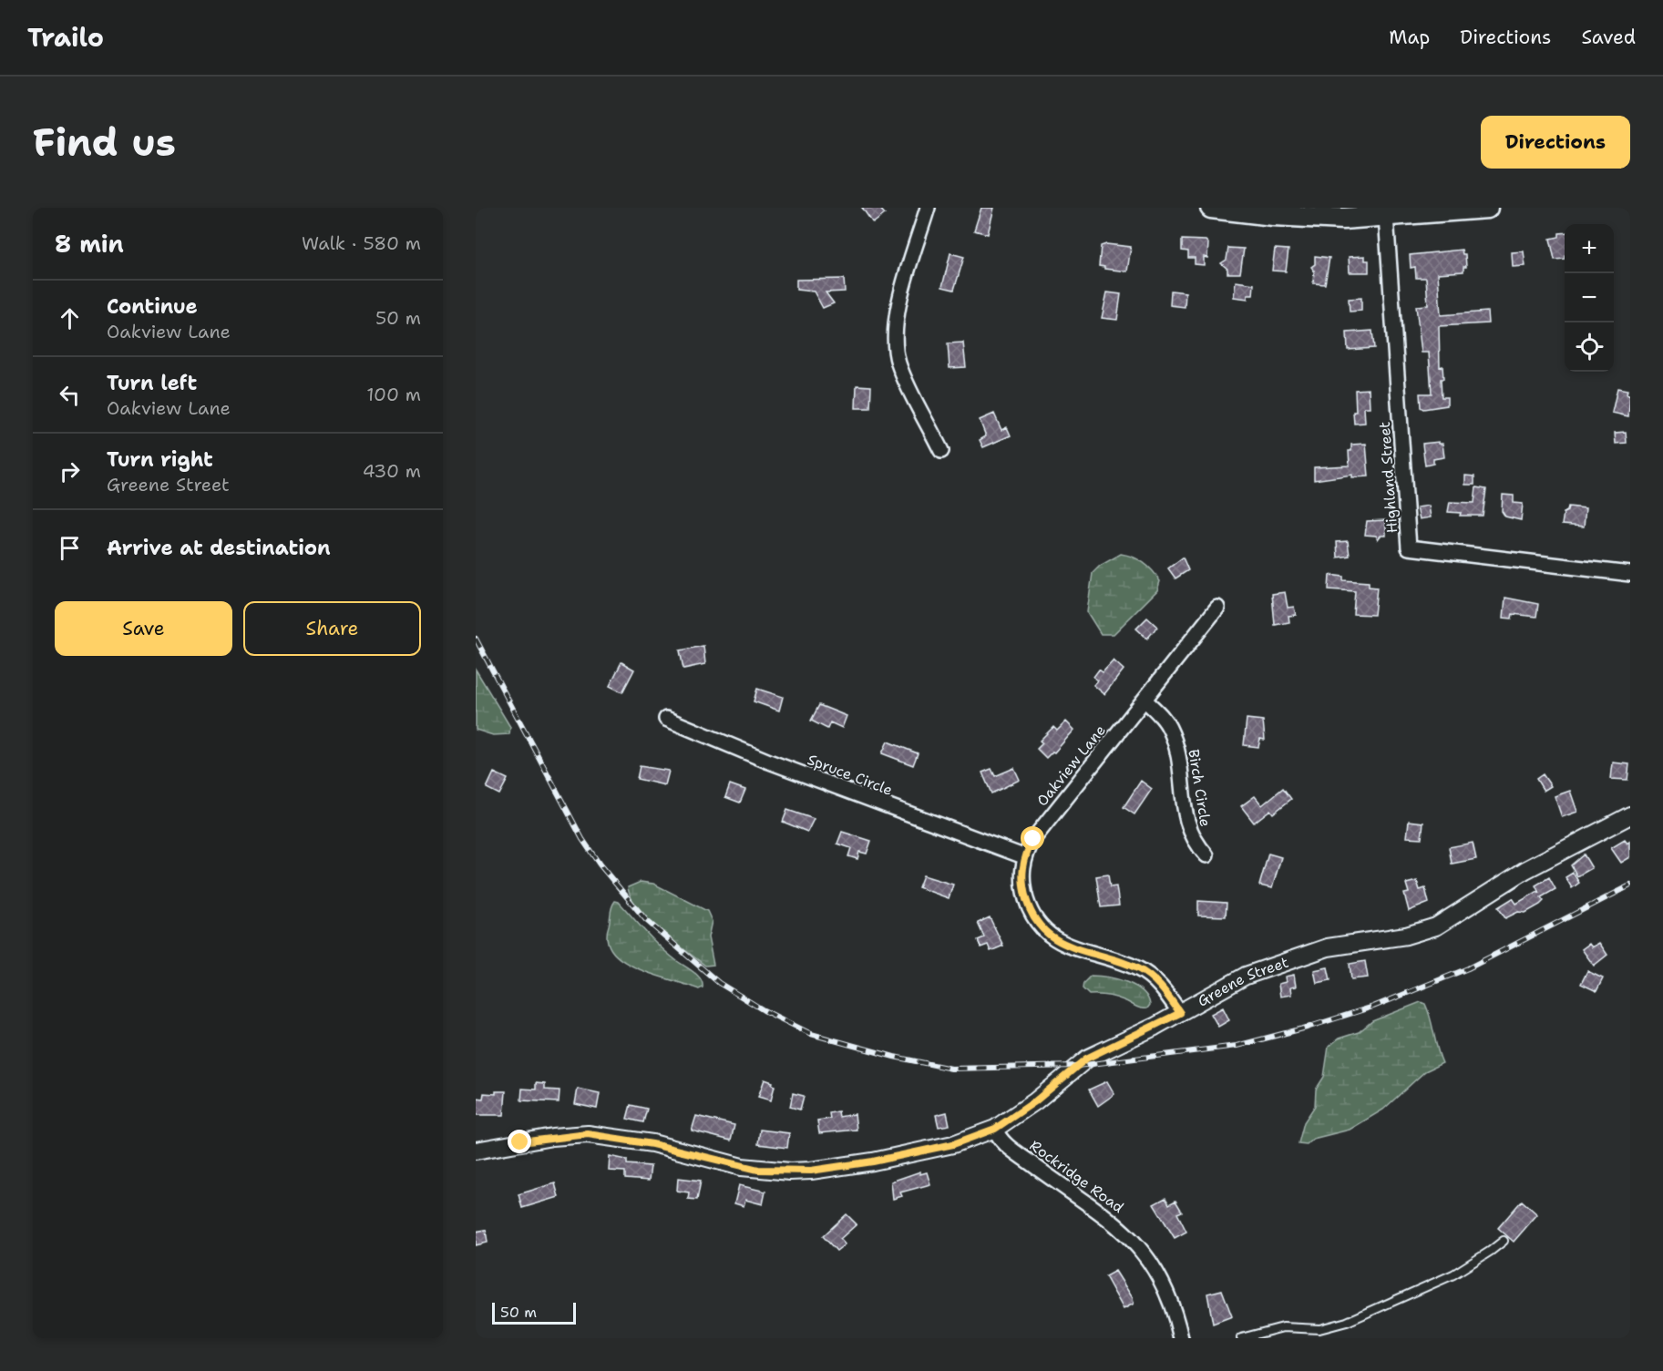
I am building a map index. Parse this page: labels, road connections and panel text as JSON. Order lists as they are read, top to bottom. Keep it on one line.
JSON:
{"streets":{"street":["Highland Street","Oakview Lane","Spruce Circle","Birch Circle","Greene Street","Rockridge Road"]},"crossings":[["Oakview Lane","Spruce Circle"],["Oakview Lane","Birch Circle"],["Oakview Lane","Greene Street"],["Greene Street","Rockridge Road"]],"scale_bar":"50 m","page":{"header":"Trailo","nav":["Map","Directions","Saved"],"buttons":["Directions",["Save","Share"]],"title":"Find us","heading":["8 min","Walk · 580 m"],"map_buttons":["+","−"],"list":[["Continue","Oakview Lane","50 m"],["Turn left","Oakview Lane","100 m"],["Turn right","Greene Street","430 m"],"Arrive at destination"],"scale":"50 m"}}
